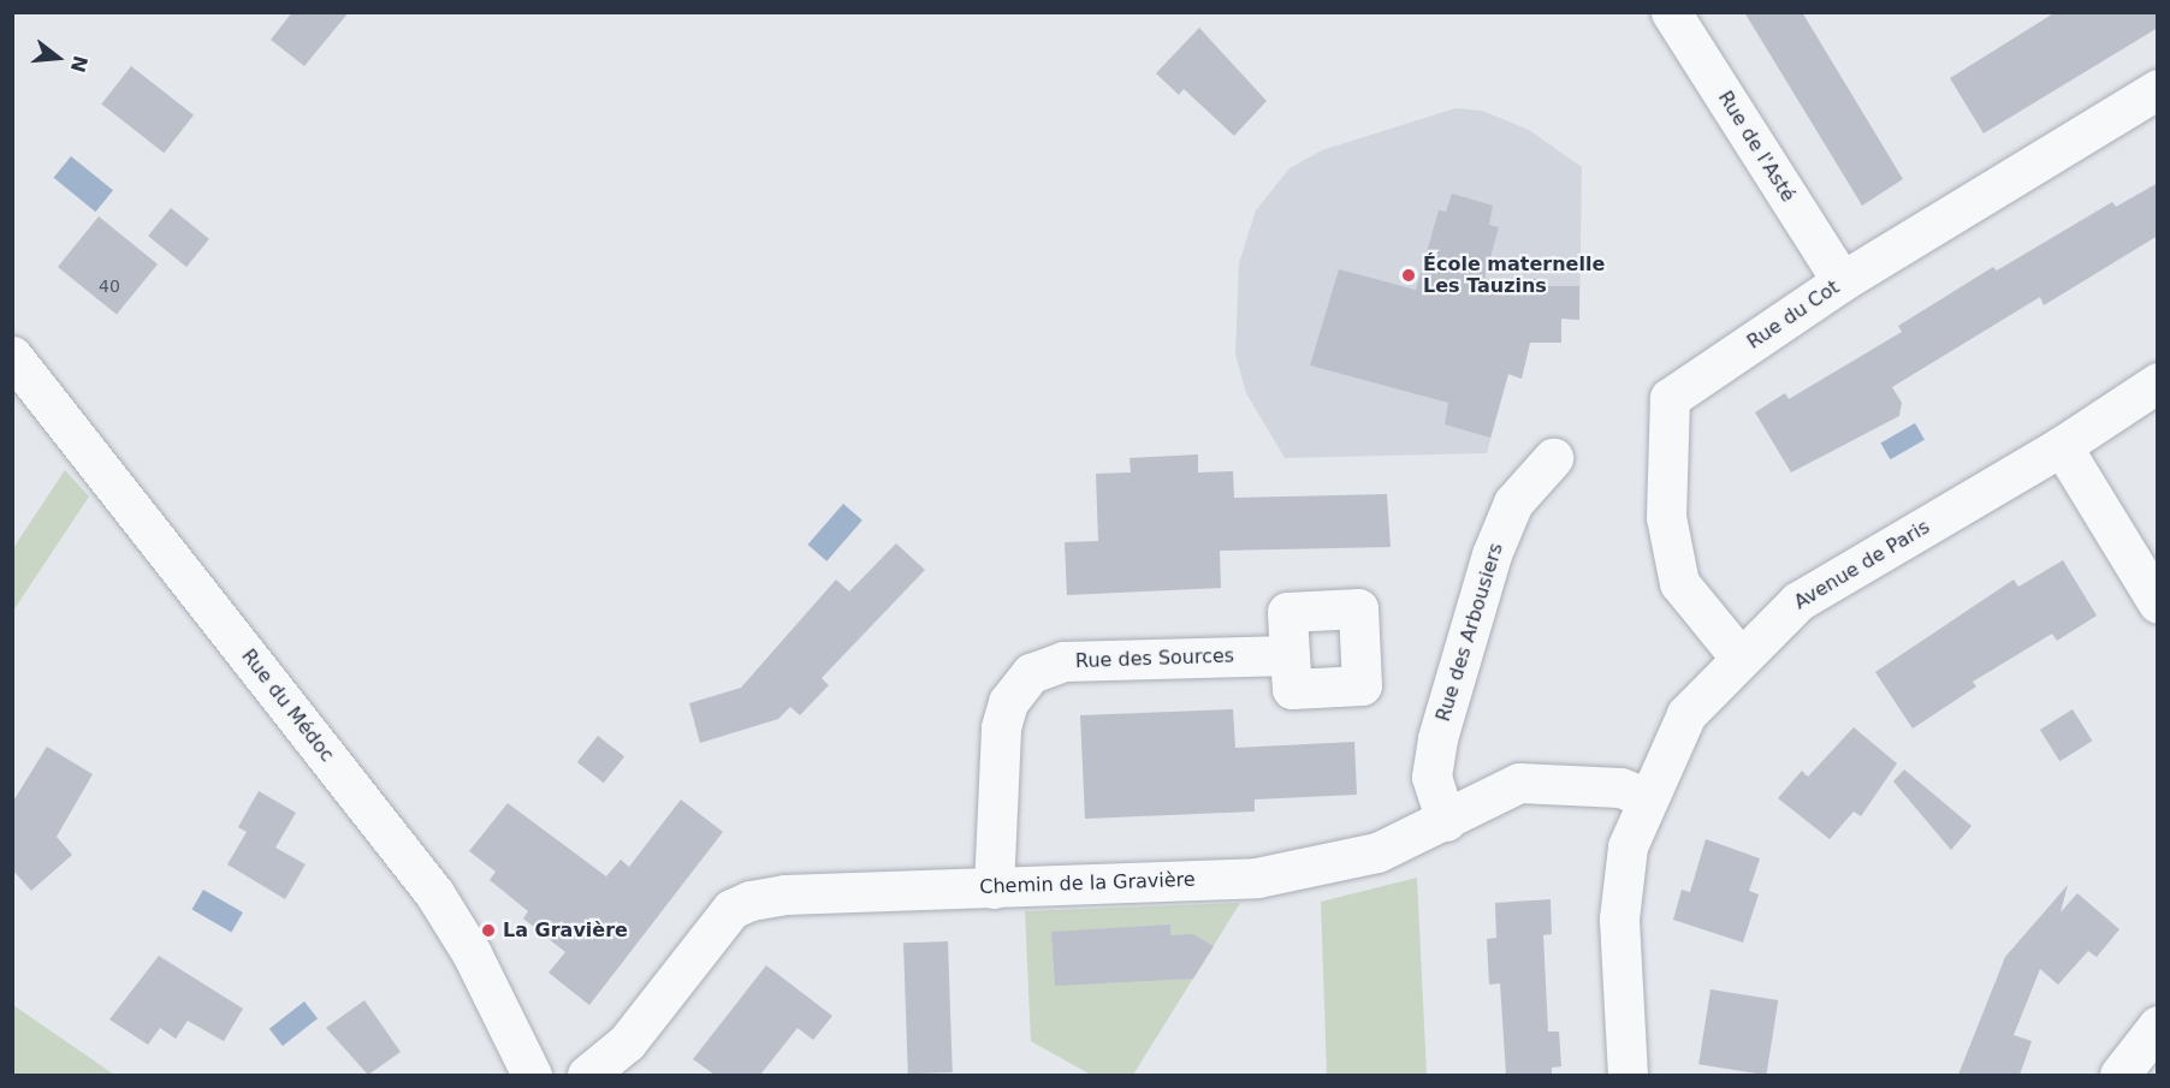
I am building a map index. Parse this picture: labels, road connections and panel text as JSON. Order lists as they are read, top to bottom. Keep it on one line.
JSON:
{"streets":{"street":["Rue de l'Asté","Rue du Cot","Avenue de Paris","Rue des Arbousiers","Rue des Sources","Rue du Médoc","Chemin de la Gravière"]},"crossings":[["Rue de l'Asté","Rue du Cot"],["Rue du Cot","Avenue de Paris"],["Avenue de Paris","Chemin de la Gravière"],["Rue des Arbousiers","Chemin de la Gravière"],["Rue des Sources","Chemin de la Gravière"]],"places":["École maternelle Les Tauzins","La Gravière"],"house_numbers":["40"],"north":"right"}
